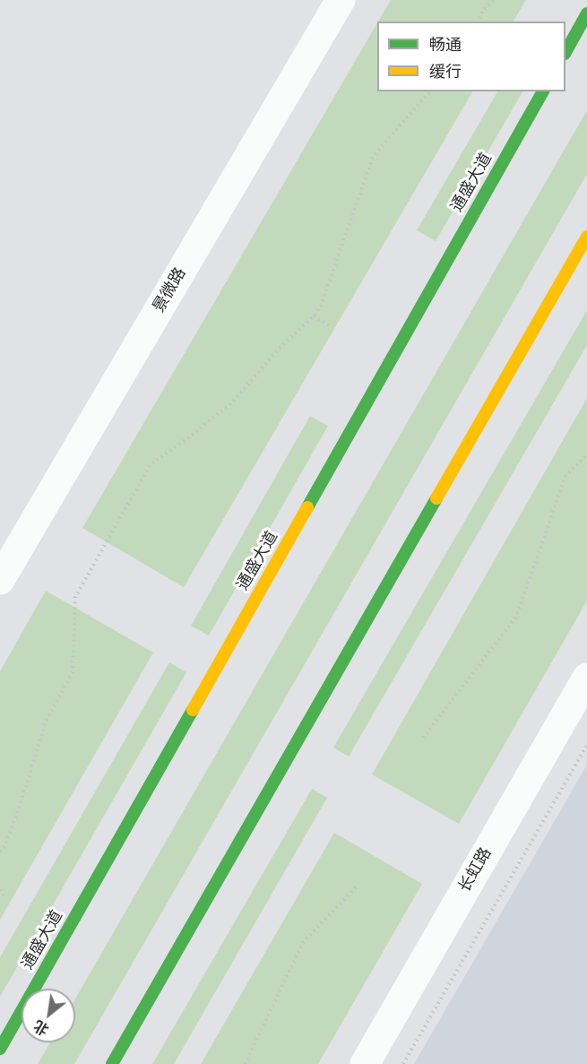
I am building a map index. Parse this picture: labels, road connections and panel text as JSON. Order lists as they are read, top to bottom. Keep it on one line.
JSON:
{"streets":{"main road":["通盛大道"],"street":["景微路","长虹路"]},"legend":["畅通","缓行"],"north":"bottom left"}
